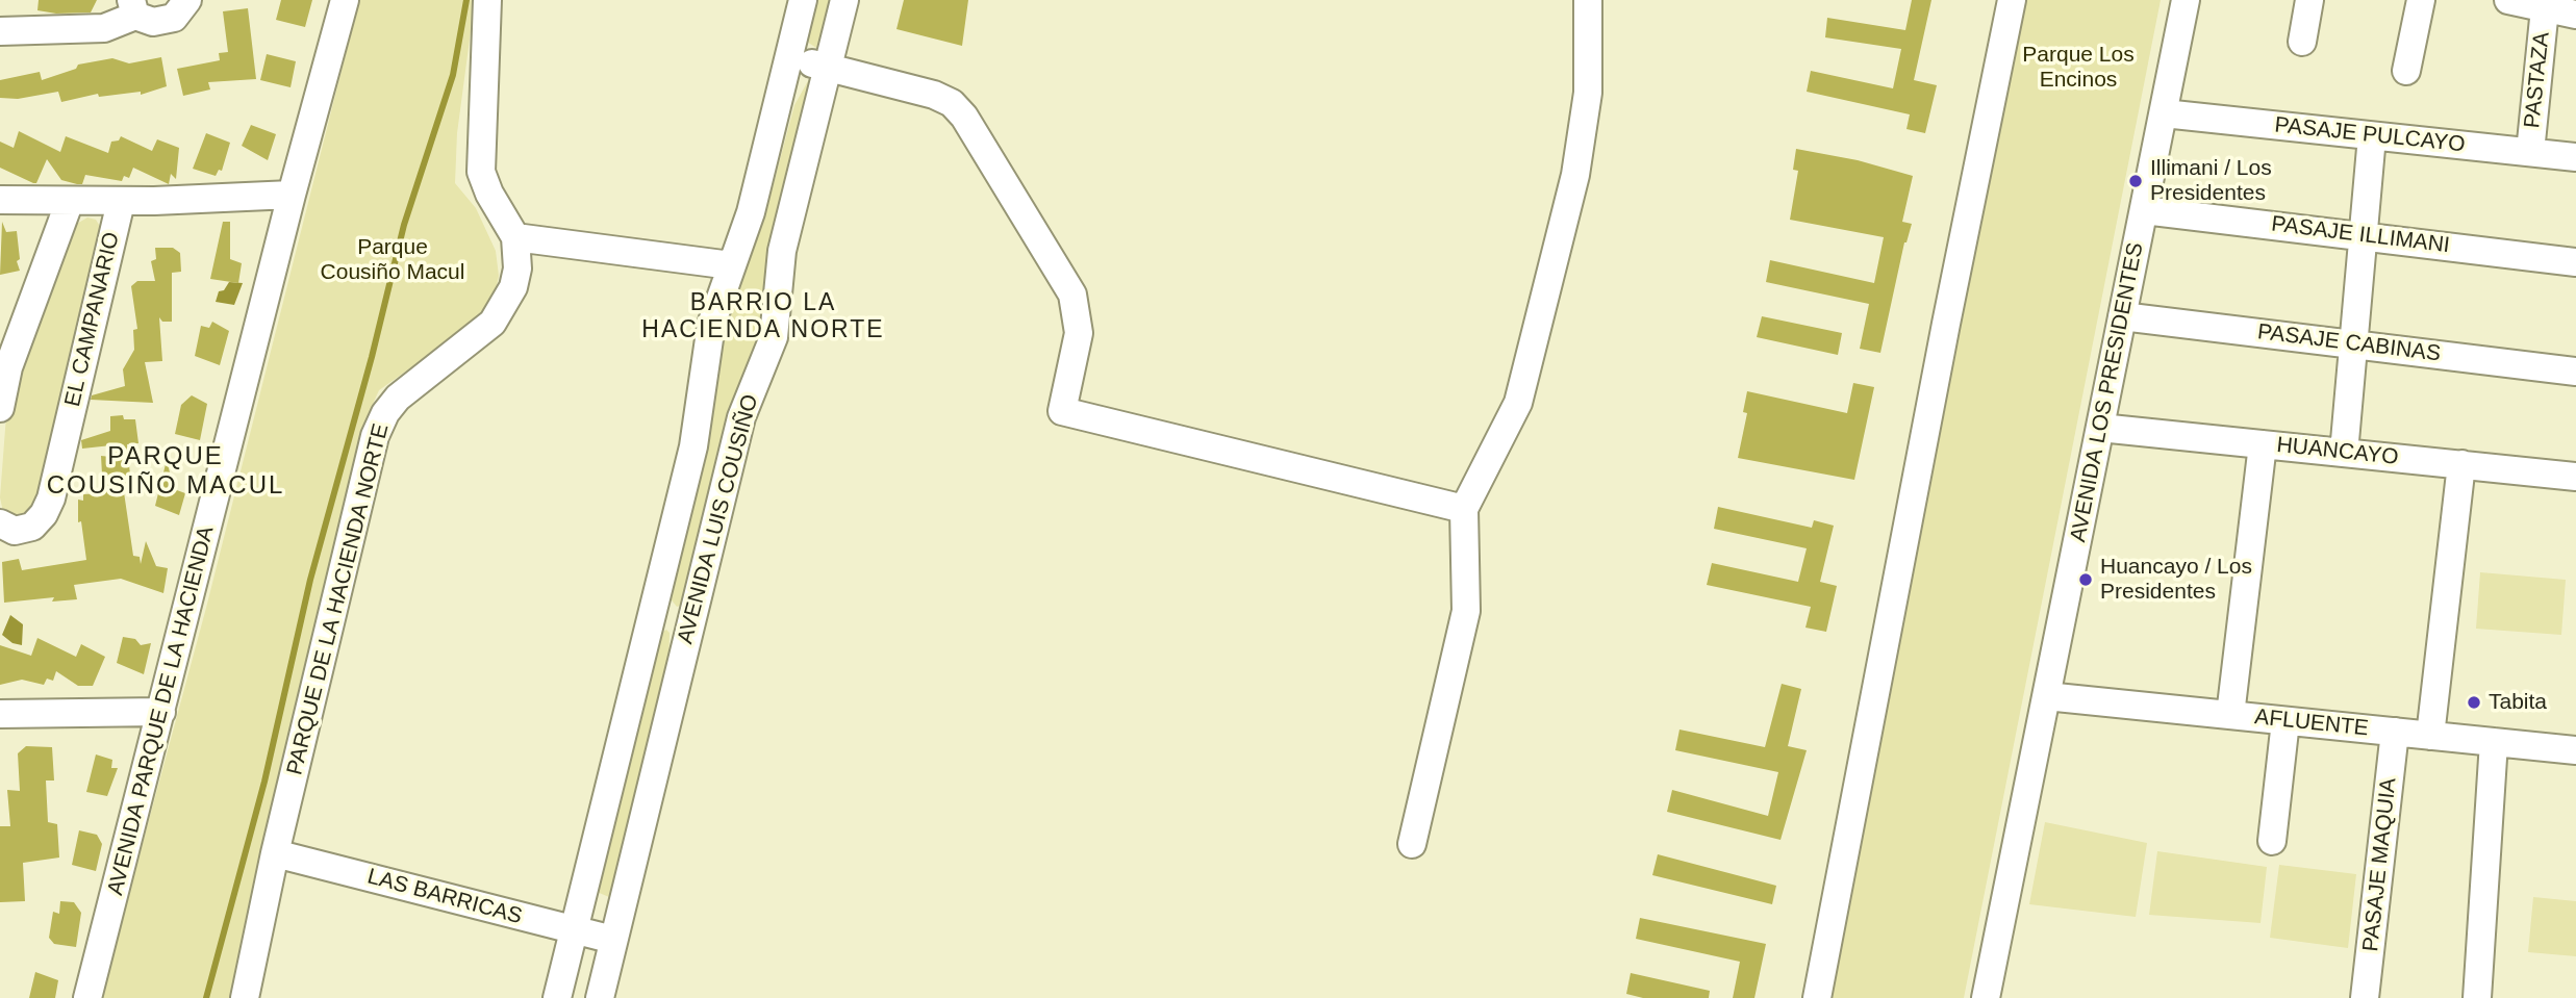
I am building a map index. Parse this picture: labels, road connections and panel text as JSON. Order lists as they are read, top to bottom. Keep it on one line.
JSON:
{"streets":{"street":["PASTAZA","PASAJE PULCAYO","PASAJE ILLIMANI","EL CAMPANARIO","PASAJE CABINAS","AVENIDA LOS PRESIDENTES","HUANCAYO","AVENIDA LUIS COUSIÑO","PARQUE DE LA HACIENDA NORTE","AVENIDA PARQUE DE LA HACIENDA","AFLUENTE","PASAJE MAQUIA","LAS BARRICAS"]},"crossings":[["PASTAZA","PASAJE PULCAYO"],["PASAJE PULCAYO","AVENIDA LOS PRESIDENTES"],["PASAJE ILLIMANI","AVENIDA LOS PRESIDENTES"],["EL CAMPANARIO","AVENIDA PARQUE DE LA HACIENDA"],["PASAJE CABINAS","AVENIDA LOS PRESIDENTES"],["AVENIDA LOS PRESIDENTES","HUANCAYO"],["AVENIDA LOS PRESIDENTES","AFLUENTE"],["AVENIDA LUIS COUSIÑO","LAS BARRICAS"],["PARQUE DE LA HACIENDA NORTE","LAS BARRICAS"],["AFLUENTE","PASAJE MAQUIA"]],"districts":["BARRIO LA HACIENDA NORTE","PARQUE COUSIÑO MACUL"],"parks":["Parque Los Encinos","Parque Cousiño Macul"],"places":["Illimani / Los Presidentes","Huancayo / Los Presidentes","Tabita"]}
